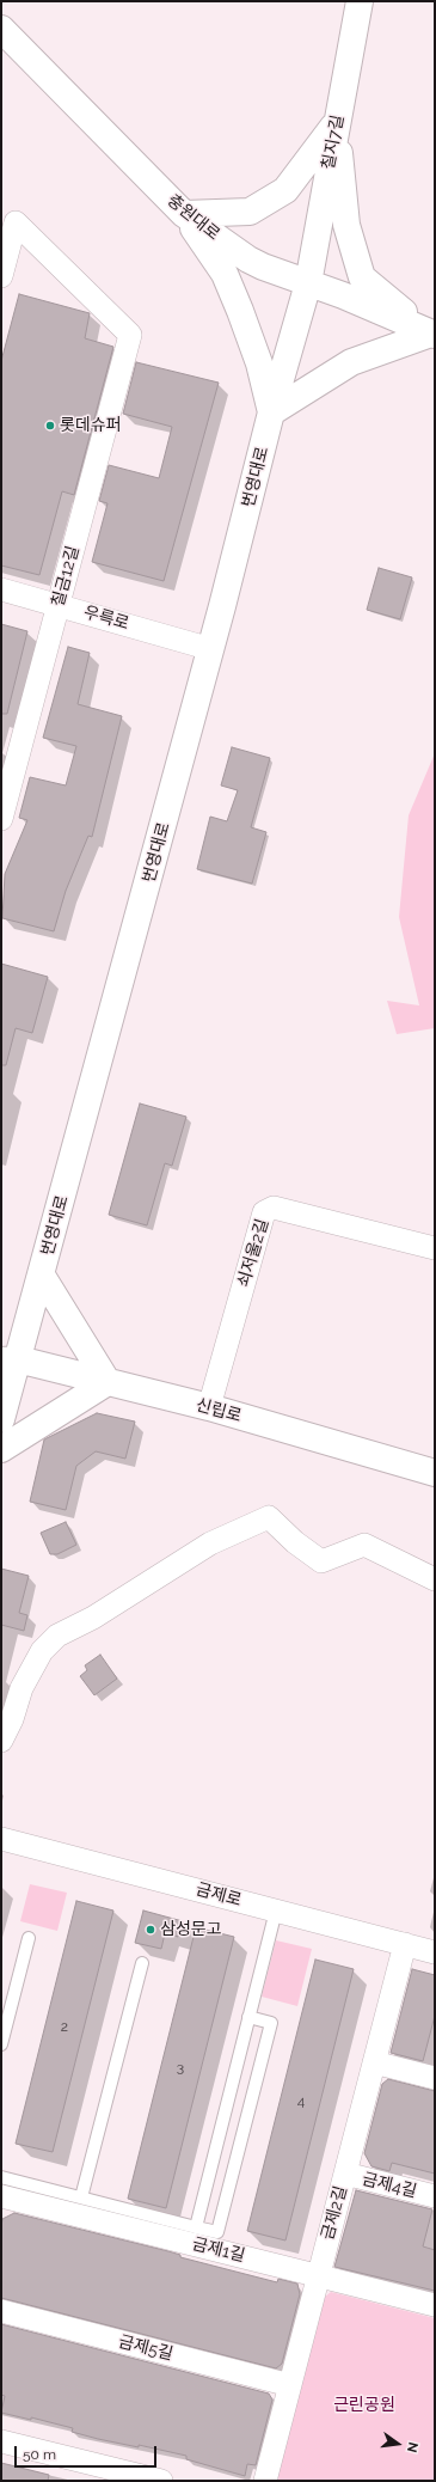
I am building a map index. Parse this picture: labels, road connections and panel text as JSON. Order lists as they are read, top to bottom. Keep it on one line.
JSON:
{"streets":{"street":["칠지7길","충원대로","번영대로","칠금12길","우륵로","쇠저울2길","신립로","금제로","금제4길","금제2길","금제1길","금제5길"]},"crossings":[["칠지7길","충원대로"],["칠지7길","번영대로"],["충원대로","번영대로"],["번영대로","우륵로"],["번영대로","신립로"],["칠금12길","우륵로"],["쇠저울2길","신립로"],["금제로","금제2길"],["금제4길","금제2길"],["금제2길","금제1길"],["금제2길","금제5길"]],"parks":["근린공원"],"places":["롯데슈퍼","삼성문고"],"house_numbers":["2","3","4"],"scale_bar":"50 m","north":"right"}
